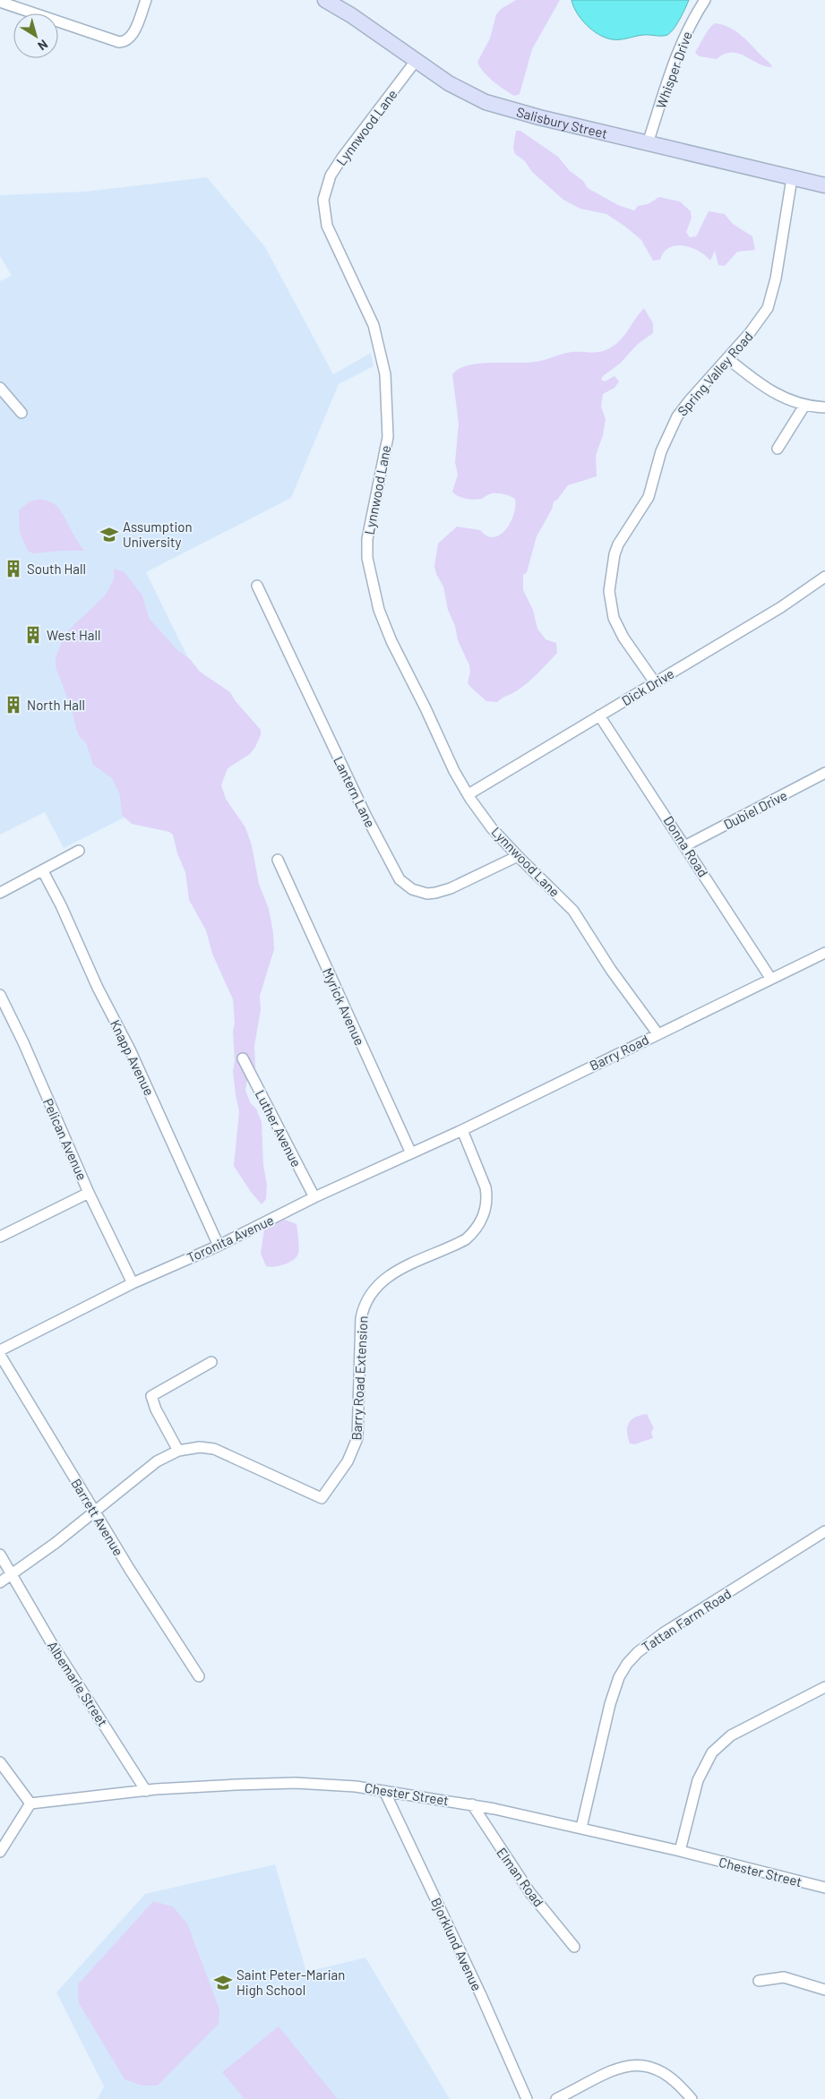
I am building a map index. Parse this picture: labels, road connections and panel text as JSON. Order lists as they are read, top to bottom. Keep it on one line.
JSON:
{"streets":{"main road":["Salisbury Street"],"street":["Whisper Drive","Lynnwood Lane","Spring Valley Road","Dick Drive","Lantern Lane","Dubiel Drive","Donna Road","Myrick Avenue","Barry Road","Knapp Avenue","Luther Avenue","Pelican Avenue","Toronita Avenue","Barry Road Extension","Barrett Avenue","Tattan Farm Road","Albemarle Street","Chester Street","Elman Road","Bjorklund Avenue"]},"crossings":[["Whisper Drive","Salisbury Street"],["Salisbury Street","Lynnwood Lane"],["Salisbury Street","Spring Valley Road"],["Lynnwood Lane","Dick Drive"],["Lynnwood Lane","Lantern Lane"],["Lynnwood Lane","Barry Road"],["Spring Valley Road","Dick Drive"],["Dick Drive","Donna Road"],["Dubiel Drive","Donna Road"],["Donna Road","Barry Road"],["Myrick Avenue","Toronita Avenue"],["Barry Road","Toronita Avenue"],["Barry Road","Barry Road Extension"],["Knapp Avenue","Toronita Avenue"],["Luther Avenue","Toronita Avenue"],["Pelican Avenue","Toronita Avenue"],["Toronita Avenue","Barry Road Extension"],["Tattan Farm Road","Chester Street"],["Albemarle Street","Chester Street"],["Chester Street","Elman Road"],["Chester Street","Bjorklund Avenue"]],"places":{"school or university":["Assumption University","Saint Peter-Marian High School"],"building":["South Hall","West Hall","North Hall"]},"north":"bottom right"}
